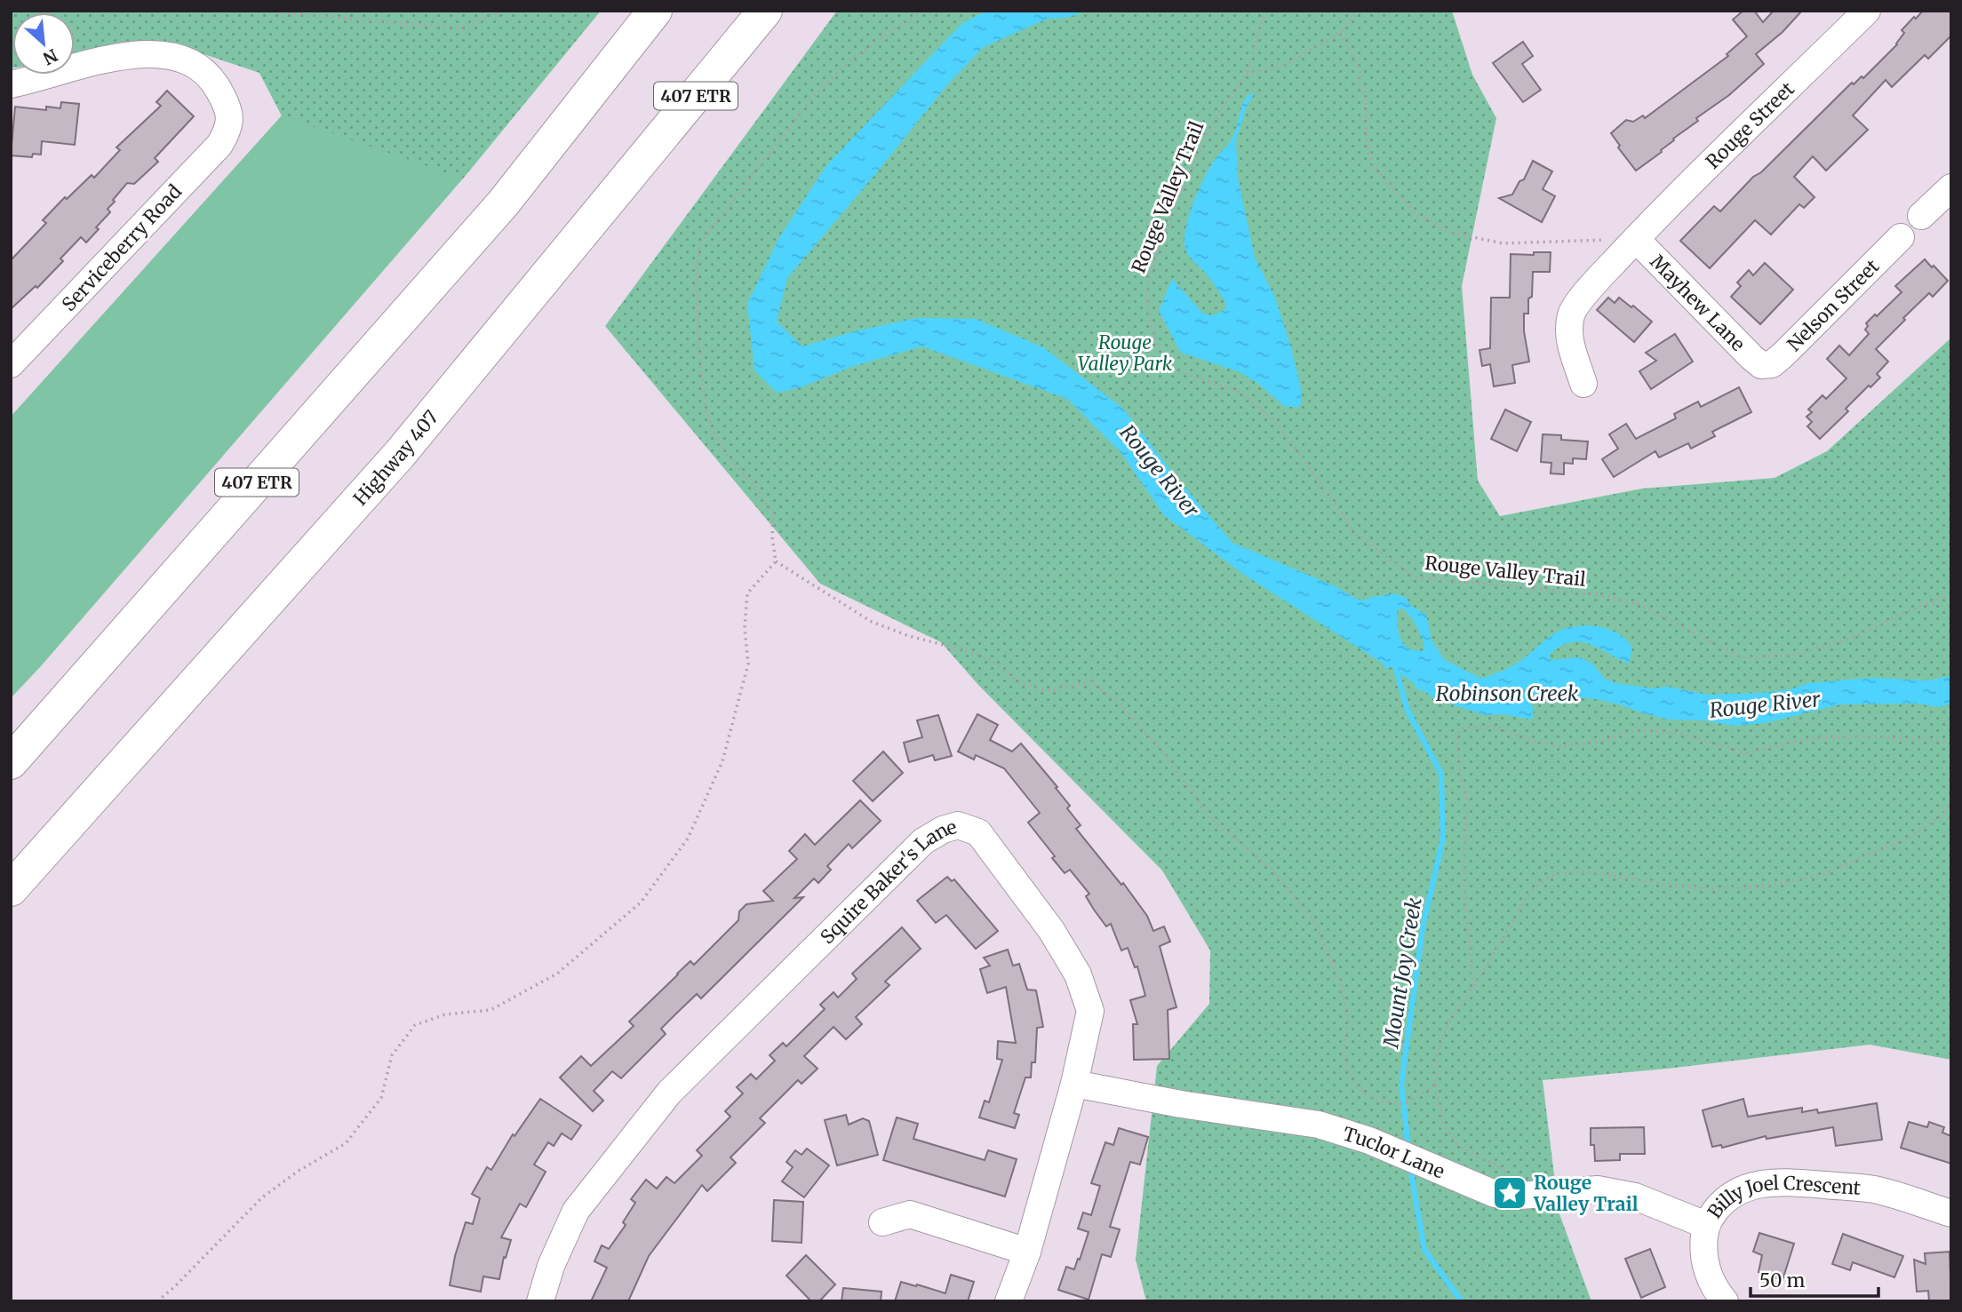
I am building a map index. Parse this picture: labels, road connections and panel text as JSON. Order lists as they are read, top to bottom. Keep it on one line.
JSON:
{"streets":{"highway":["407 ETR","Highway 407"],"street":["Rouge Street","Serviceberry Road","Mayhew Lane","Nelson Street","Squire Baker's Lane","Tuclor Lane","Billy Joel Crescent"],"path":["Rouge Valley Trail"]},"crossings":[["Rouge Street","Mayhew Lane"],["Mayhew Lane","Nelson Street"],["Squire Baker's Lane","Tuclor Lane"],["Tuclor Lane","Billy Joel Crescent"]],"water":["Rouge River","Robinson Creek","Mount Joy Creek"],"parks":["Rouge Valley Park"],"places":{"place":["Rouge Valley Trail"]},"scale_bar":"50 m","north":"bottom right"}
